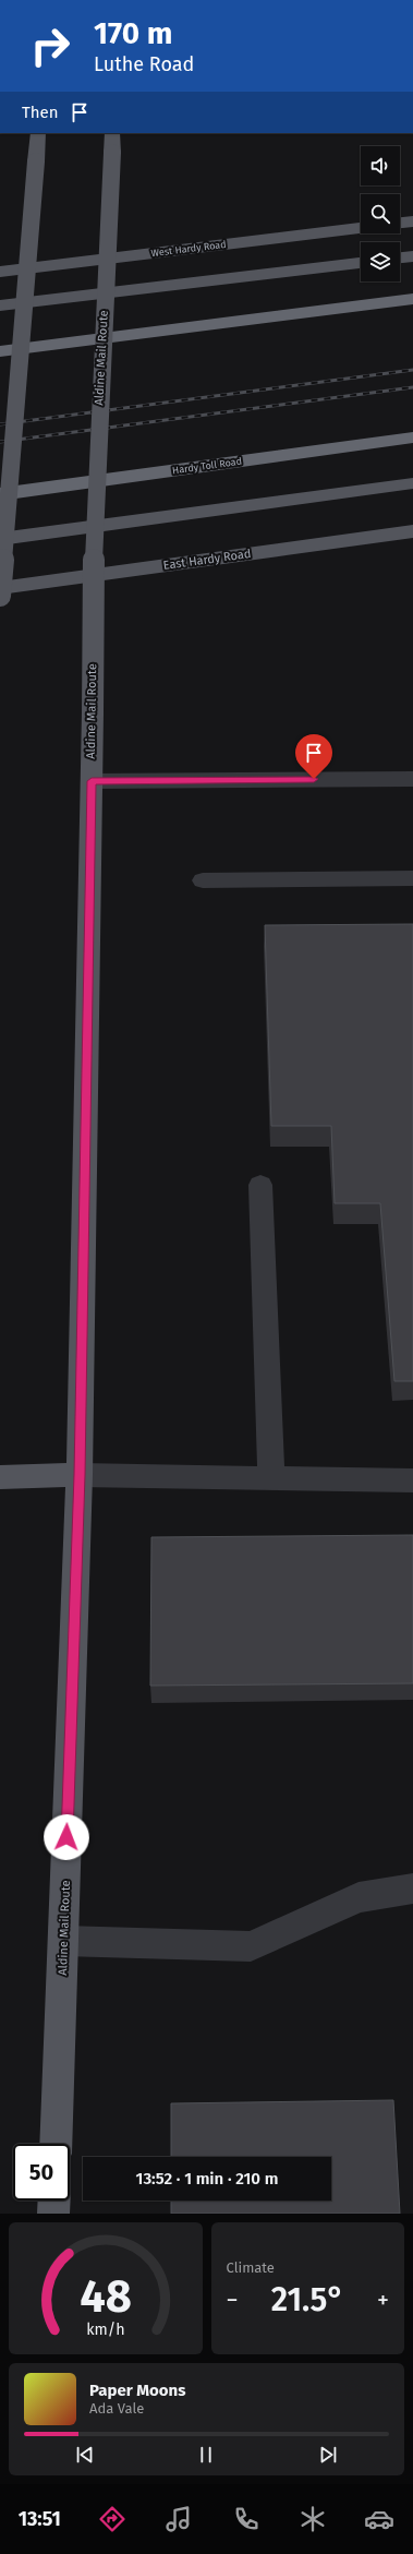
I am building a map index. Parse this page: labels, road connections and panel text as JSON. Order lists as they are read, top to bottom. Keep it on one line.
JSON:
{"streets":{"highway":["Hardy Toll Road"],"main road":["West Hardy Road","Aldine Mail Route","East Hardy Road"]},"page":{"turn":["170 m","Luthe Road"],"then":"Then","limit":"50","trip":"13:52 · 1 min · 210 m","tile":"Climate","heat":["−","21.5°","+"],"song":["Paper Moons","Ada Vale"],"tabs":"13:51","gauge":["48","km/h"]}}
